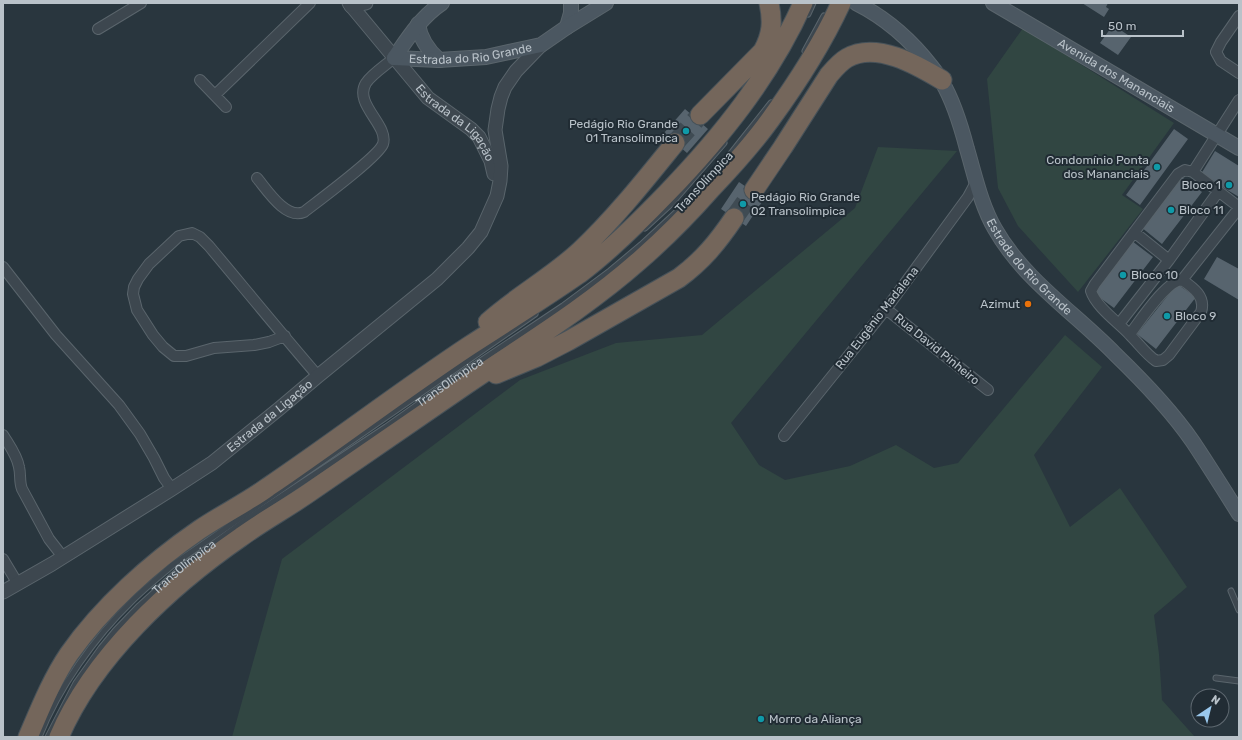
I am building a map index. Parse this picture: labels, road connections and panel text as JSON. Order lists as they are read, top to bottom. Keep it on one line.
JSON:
{"streets":{"highway":["TransOlímpica"],"main road":["Estrada do Rio Grande","Avenida dos Mananciais"],"street":["Estrada da Ligação","Rua Eugênio Madalena","Rua David Pinheiro"]},"crossings":[["Estrada do Rio Grande","Estrada da Ligação"],["Estrada do Rio Grande","Rua Eugênio Madalena"],["Rua Eugênio Madalena","Rua David Pinheiro"]],"places":["Pedágio Rio Grande 01 Transolimpica","Condomínio Ponta dos Mananciais","Bloco 1","Pedágio Rio Grande 02 Transolimpica","Bloco 11","Bloco 10","Azimut","Bloco 9","Morro da Aliança"],"scale_bar":"50 m","north":"top right"}
